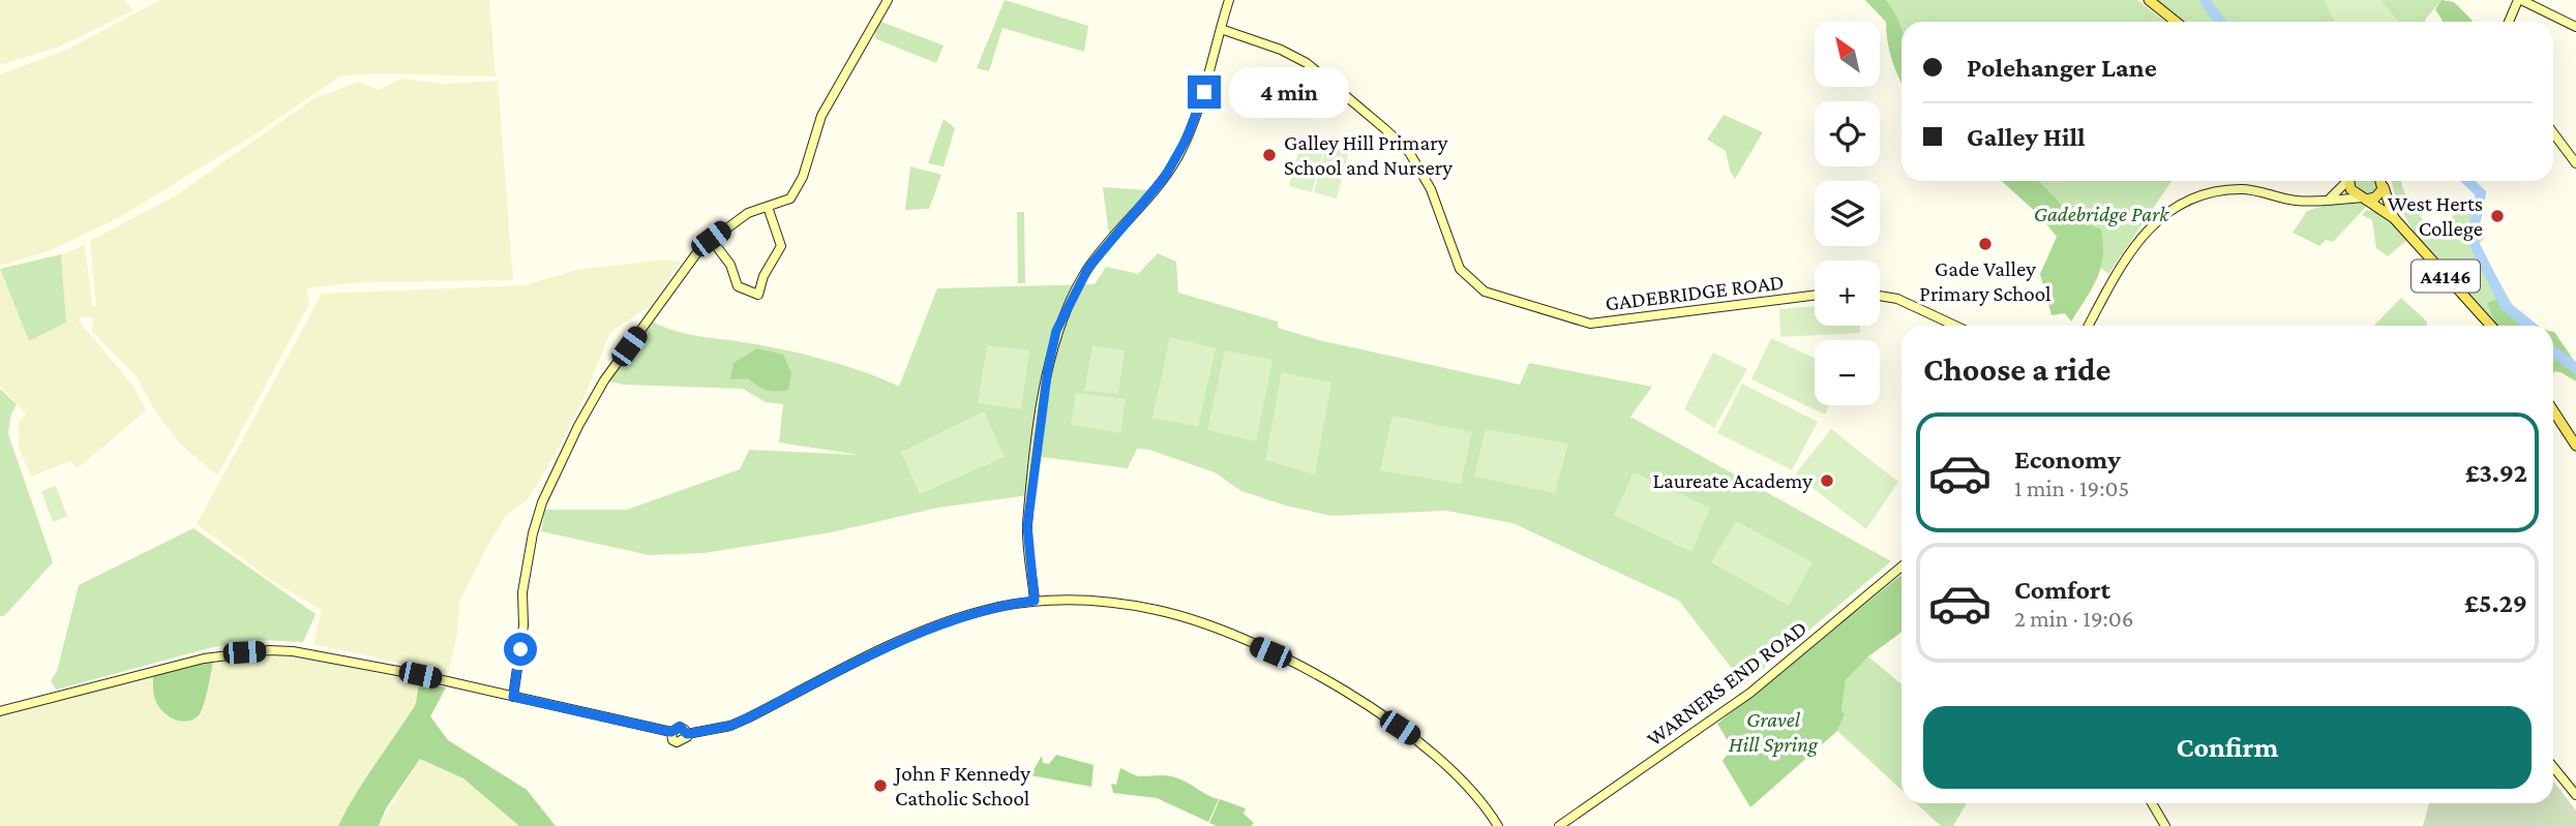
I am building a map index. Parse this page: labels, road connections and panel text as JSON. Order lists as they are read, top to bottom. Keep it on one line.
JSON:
{"streets":{"main road":["A4146"],"street":["GADEBRIDGE ROAD","WARNERS END ROAD"]},"parks":["Gadebridge Park","Gravel Hill Spring"],"places":["Galley Hill Primary School and Nursery","West Herts College","Gade Valley Primary School","Laureate Academy","John F Kennedy Catholic School"],"north":"top left","page":{"map_buttons":["+","−"],"banner":["Polehanger Lane","Galley Hill"],"bubble":"4 min","heading":"Choose a ride","list":[{"name":"Economy","note":"1 min · 19:05","value":"£3.92"},{"name":"Comfort","note":"2 min · 19:06","value":"£5.29"}],"buttons":"Confirm"}}
